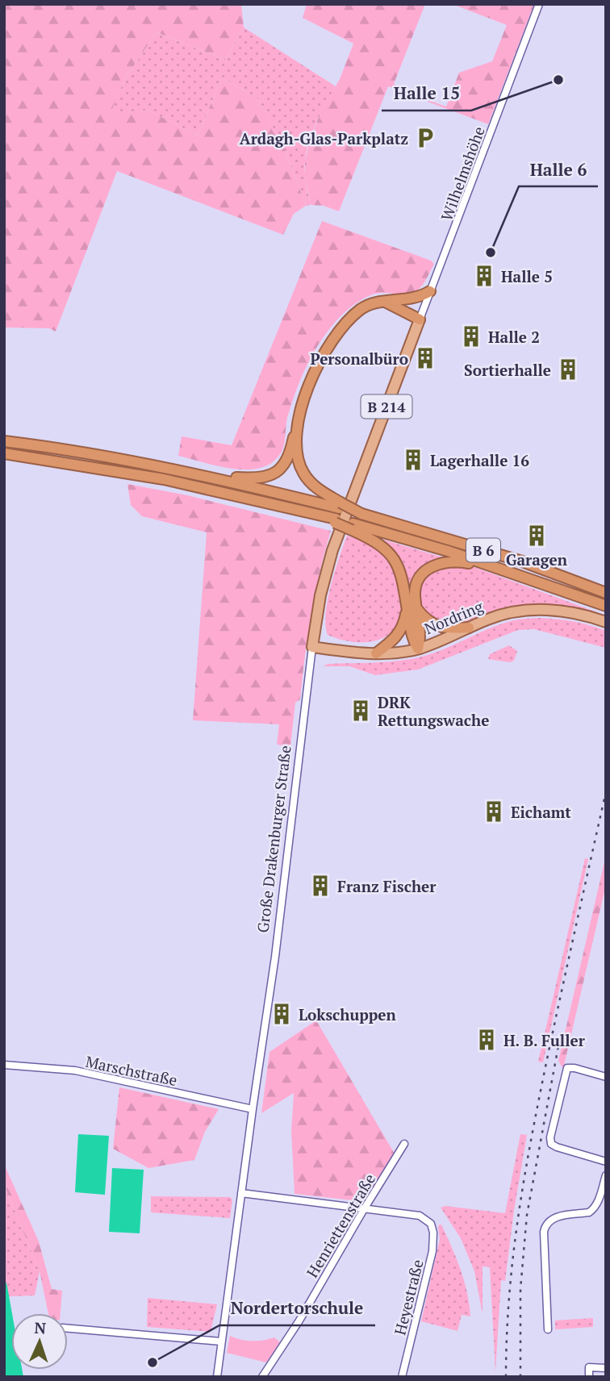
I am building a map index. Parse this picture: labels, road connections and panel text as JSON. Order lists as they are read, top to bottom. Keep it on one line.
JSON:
{"streets":{"highway":["B 6"],"main road":["B 214","Nordring","Große Drakenburger Straße"],"street":["Wilhelmshöhe","Marschstraße","Henriettenstraße","Heyestraße"]},"crossings":[["Wilhelmshöhe","Große Drakenburger Straße"],["B 6","Nordring"],["Nordring","Große Drakenburger Straße"],["Große Drakenburger Straße","Marschstraße"],["Henriettenstraße","Heyestraße"]],"places":{"other":["Halle 15","Halle 6","Nordertorschule"],"parking":["Ardagh-Glas-Parkplatz"],"building":["Halle 5","Halle 2","Personalbüro","Sortierhalle","Lagerhalle 16","Garagen","DRK Rettungswache","Eichamt","Franz Fischer","Lokschuppen","H. B. Fuller"]},"north":"top"}
